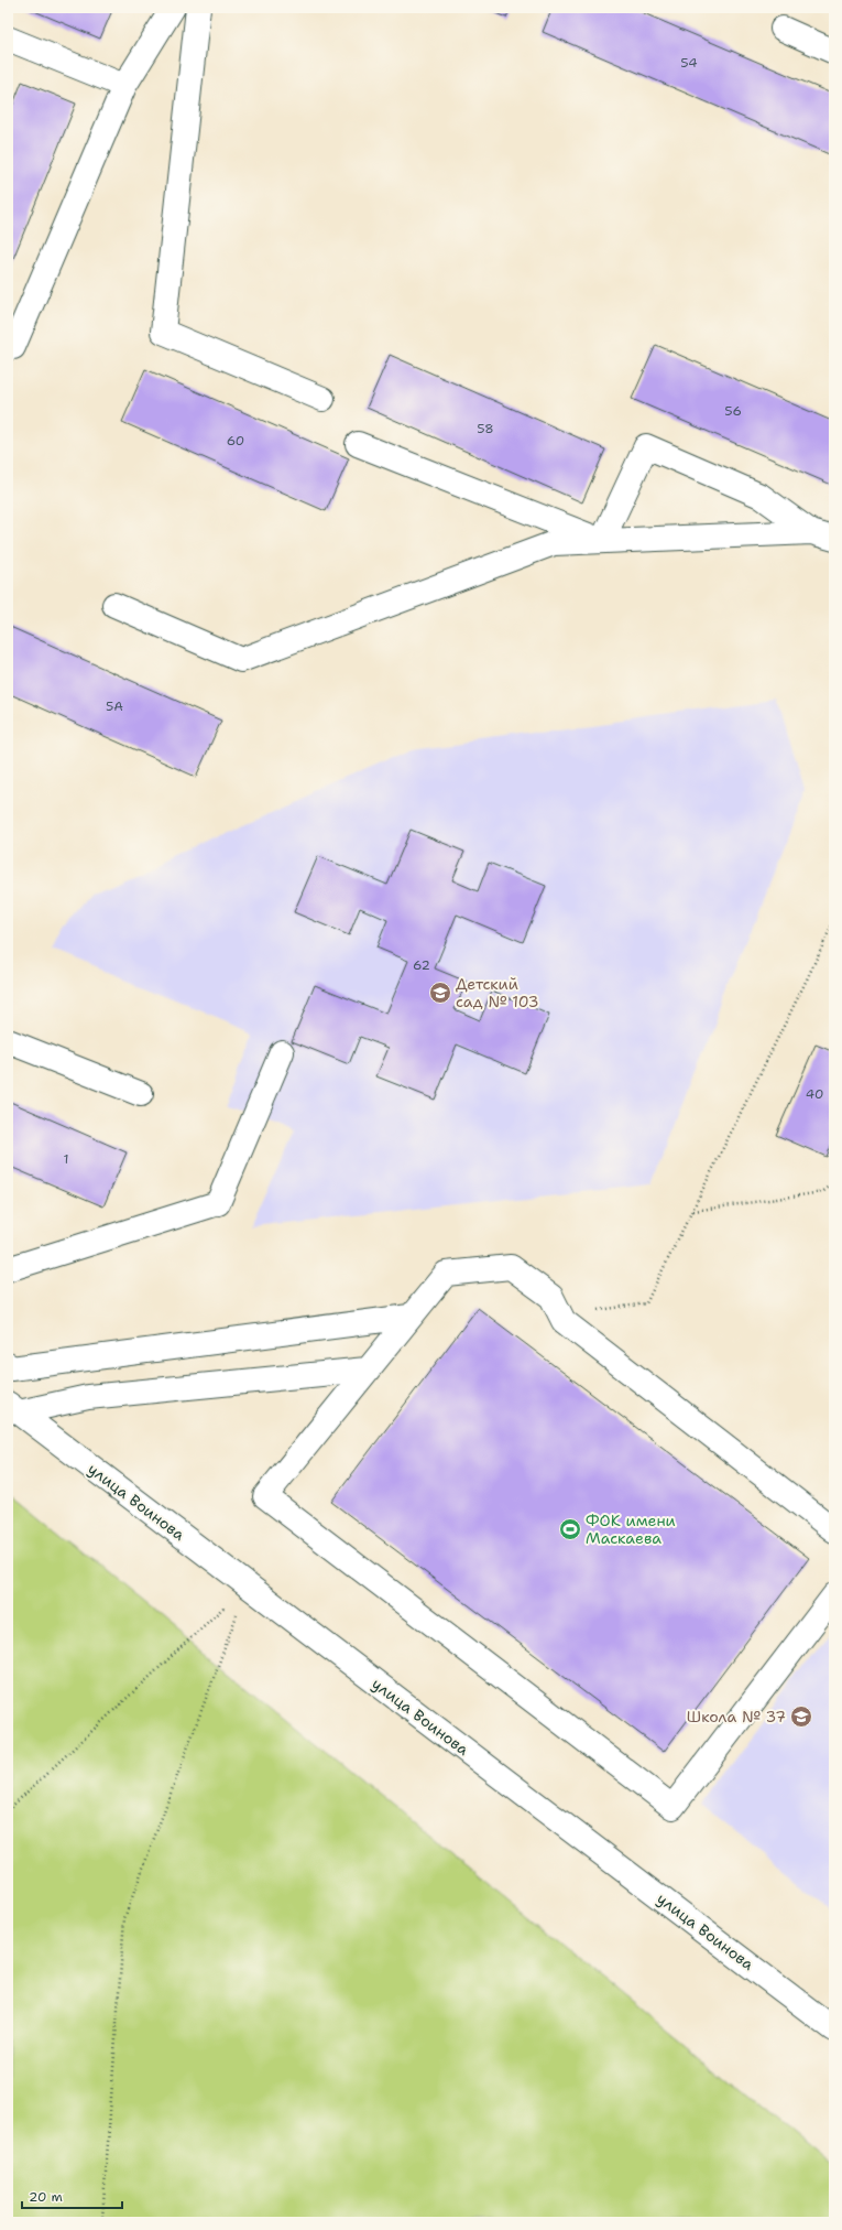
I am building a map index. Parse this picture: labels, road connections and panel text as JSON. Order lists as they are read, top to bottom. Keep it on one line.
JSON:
{"streets":{"street":["улица Воинова"]},"places":{"school or university":["Детский сад № 103","Школа № 37"],"sports":["ФОК имени Маскаева"]},"house_numbers":["54","56","58","60","5А","62","40","1"],"scale_bar":"20 m"}
